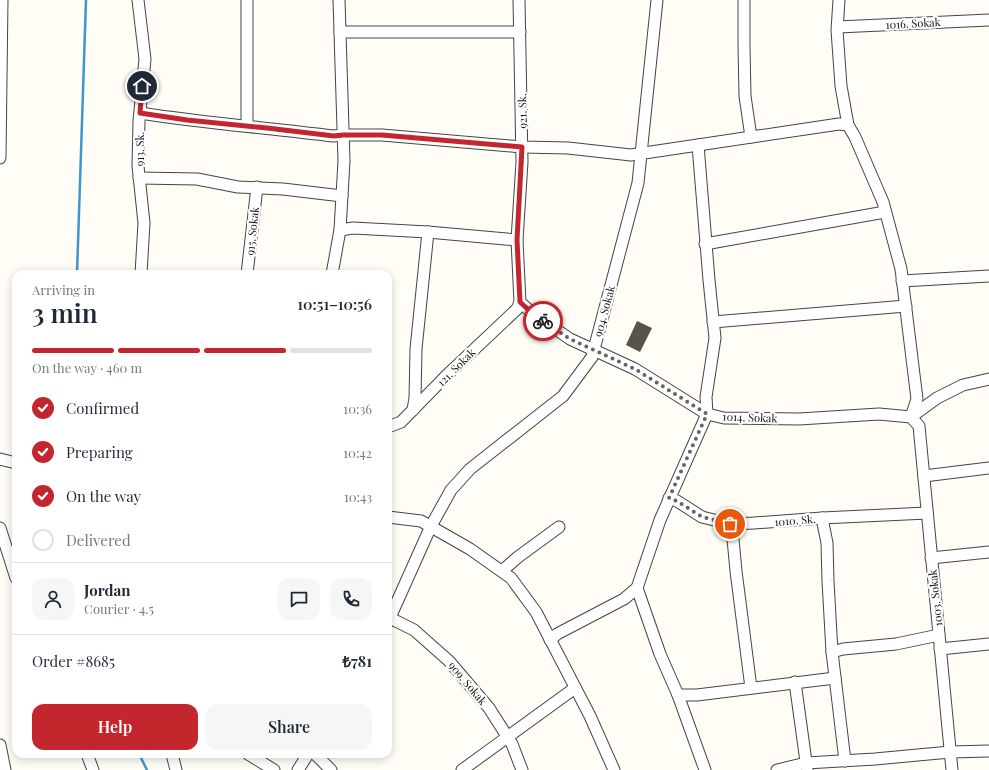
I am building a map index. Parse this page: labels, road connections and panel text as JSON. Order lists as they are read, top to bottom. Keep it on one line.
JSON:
{"streets":{"street":["1016. Sokak","921. Sk.","913. Sk.","915. Sokak","904. Sokak","121. Sokak","1014. Sokak","1010. Sk.","1003. Sokak","909. Sokak"]},"crossings":[["921. Sk.","121. Sokak"],["904. Sokak","1014. Sokak"],["1014. Sokak","1003. Sokak"],["1010. Sk.","1003. Sokak"]],"page":{"heading":["3 min","Arriving in","10:51–10:56"],"panel":["Jordan","Courier · 4.5","Order #8685","₺781"],"bar":"On the way · 460 m","list":[["Confirmed","10:36"],["Preparing","10:42"],["On the way","10:43"],"Delivered"],"buttons":["Help","Share"]}}
